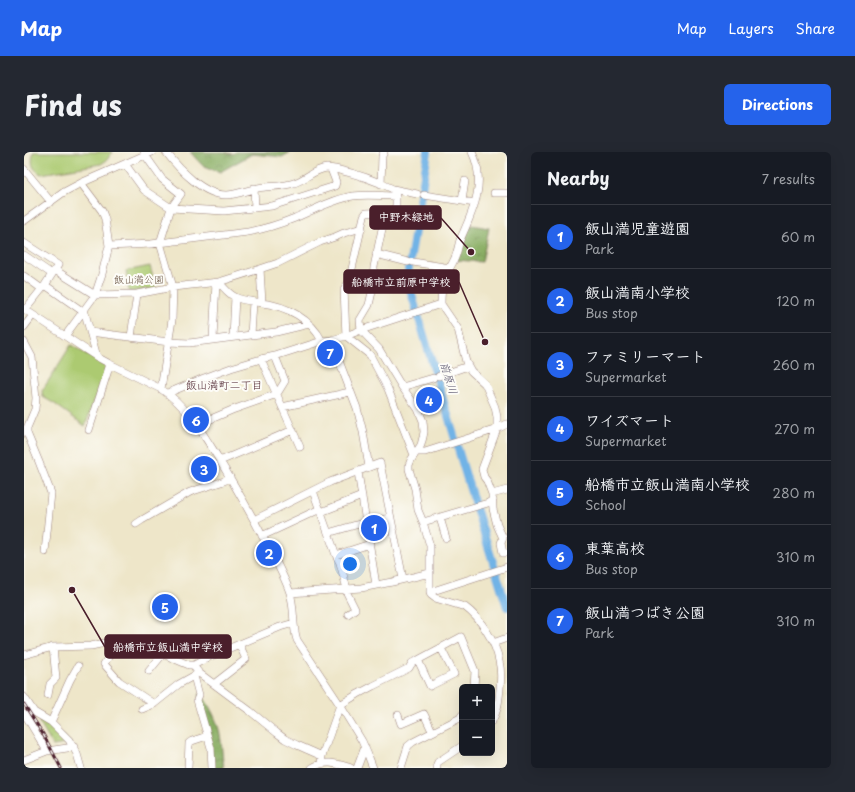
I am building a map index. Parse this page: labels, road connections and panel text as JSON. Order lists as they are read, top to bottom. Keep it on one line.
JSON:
{"districts":["飯山満町二丁目"],"water":["前原川"],"parks":["飯山満公園"],"places":["中野木緑地","船橋市立前原中学校","船橋市立飯山満中学校"],"page":{"header":"Map","nav":["Map","Layers","Share"],"title":"Find us","buttons":"Directions","heading":["Nearby","7 results"],"list":[{"mark":"1","name":"飯山満児童遊園","note":"Park","value":"60 m"},{"mark":"2","name":"飯山満南小学校","note":"Bus stop","value":"120 m"},{"mark":"3","name":"ファミリーマート","note":"Supermarket","value":"260 m"},{"mark":"4","name":"ワイズマート","note":"Supermarket","value":"270 m"},{"mark":"5","name":"船橋市立飯山満南小学校","note":"School","value":"280 m"},{"mark":"6","name":"東葉高校","note":"Bus stop","value":"310 m"},{"mark":"7","name":"飯山満つばき公園","note":"Park","value":"310 m"}],"pins":["7","4","6","3","1","2","5"],"map_buttons":["+","−"]}}
